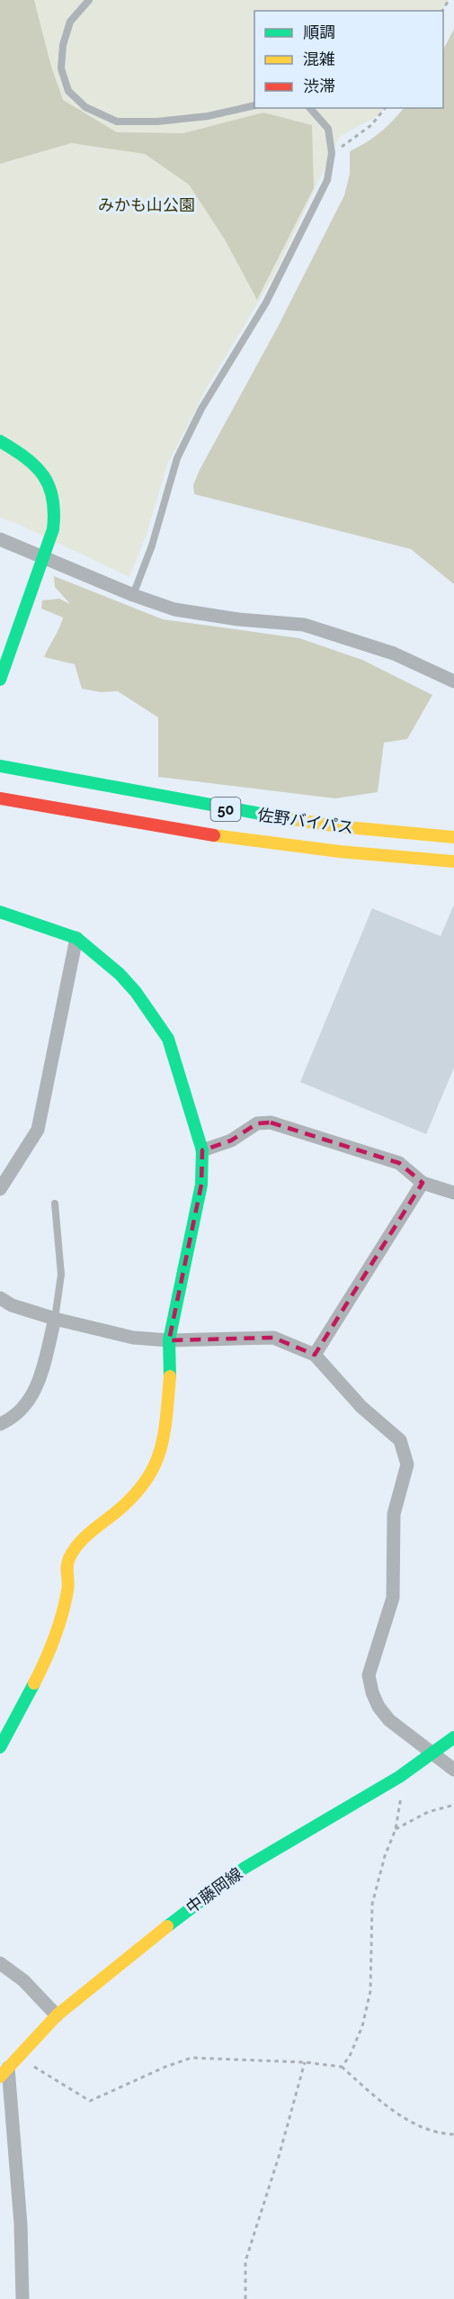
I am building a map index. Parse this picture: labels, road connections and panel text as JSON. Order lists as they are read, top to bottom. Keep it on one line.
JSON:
{"streets":{"main road":["50","佐野バイパス","中藤岡線"]},"parks":["みかも山公園"],"legend":["順調","混雑","渋滞"]}
